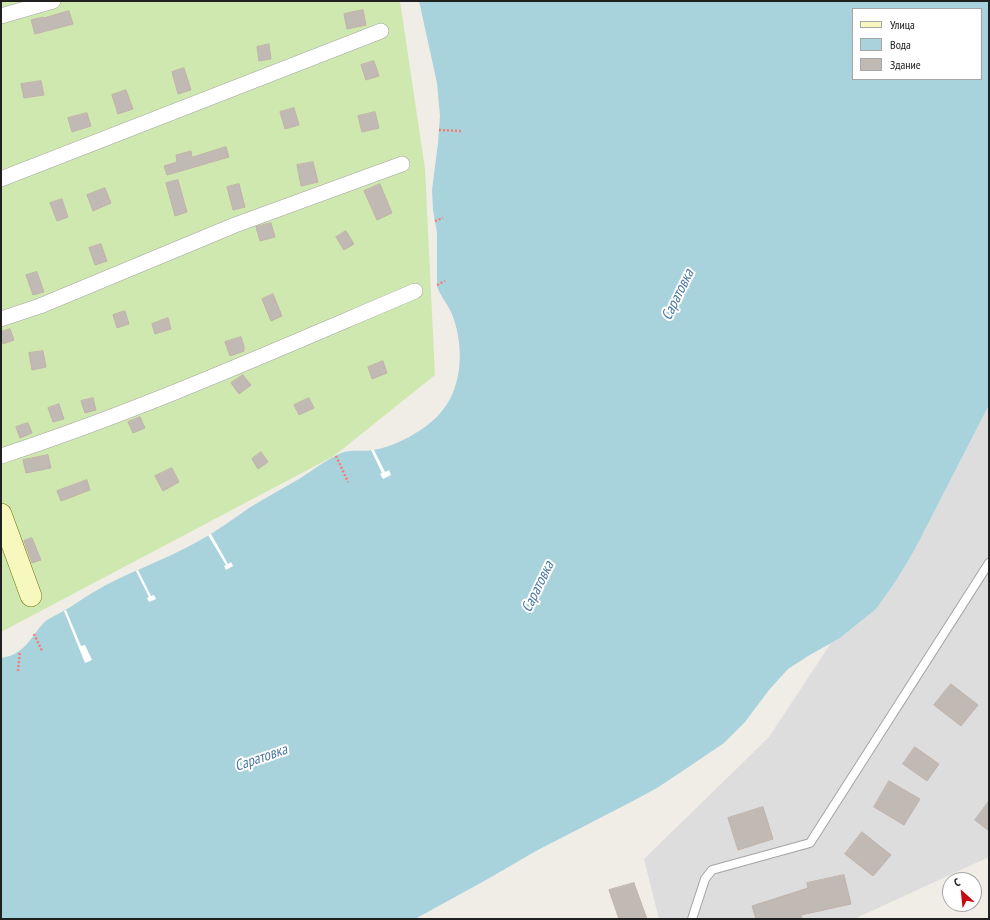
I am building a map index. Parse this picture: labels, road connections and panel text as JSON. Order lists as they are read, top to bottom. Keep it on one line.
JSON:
{"water":["Саратовка"],"legend":["Улица","Вода","Здание"],"north":"top left"}
